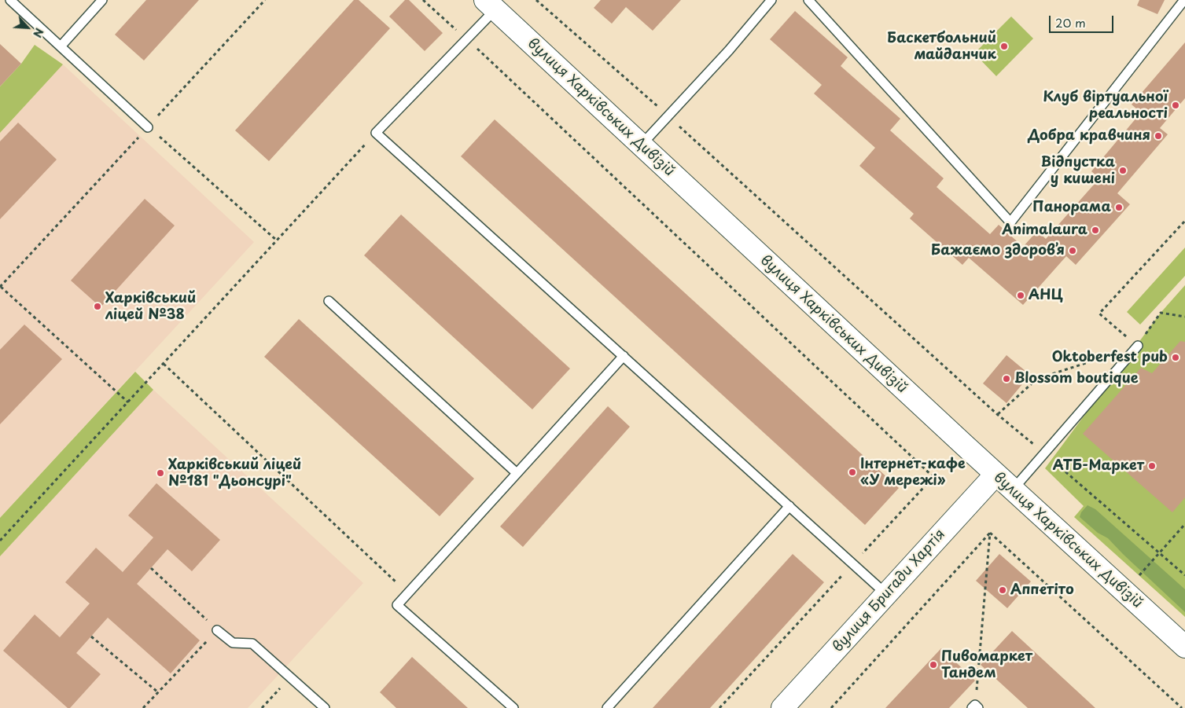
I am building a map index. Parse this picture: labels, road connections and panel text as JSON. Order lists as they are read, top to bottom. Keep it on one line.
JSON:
{"streets":{"street":["вулиця Харківських Дивізій","вулиця Бригади Хартія"]},"crossings":[["вулиця Харківських Дивізій","вулиця Бригади Хартія"]],"places":["Баскетбольний майданчик","Клуб віртуальної реальності","Добра кравчиня","Відпустка у кишені","Панорама","Animalaura","Бажаємо здоровʼя","АНЦ","Харківський ліцей №38","Oktoberfest pub","Blossom boutique","АТБ-Маркет","Інтернет-кафе «У мережі»","Харківський ліцей №181 \"Дьонсурі\"","Аппетіто","Пивомаркет Тандем"],"scale_bar":"20 m","north":"bottom right"}
